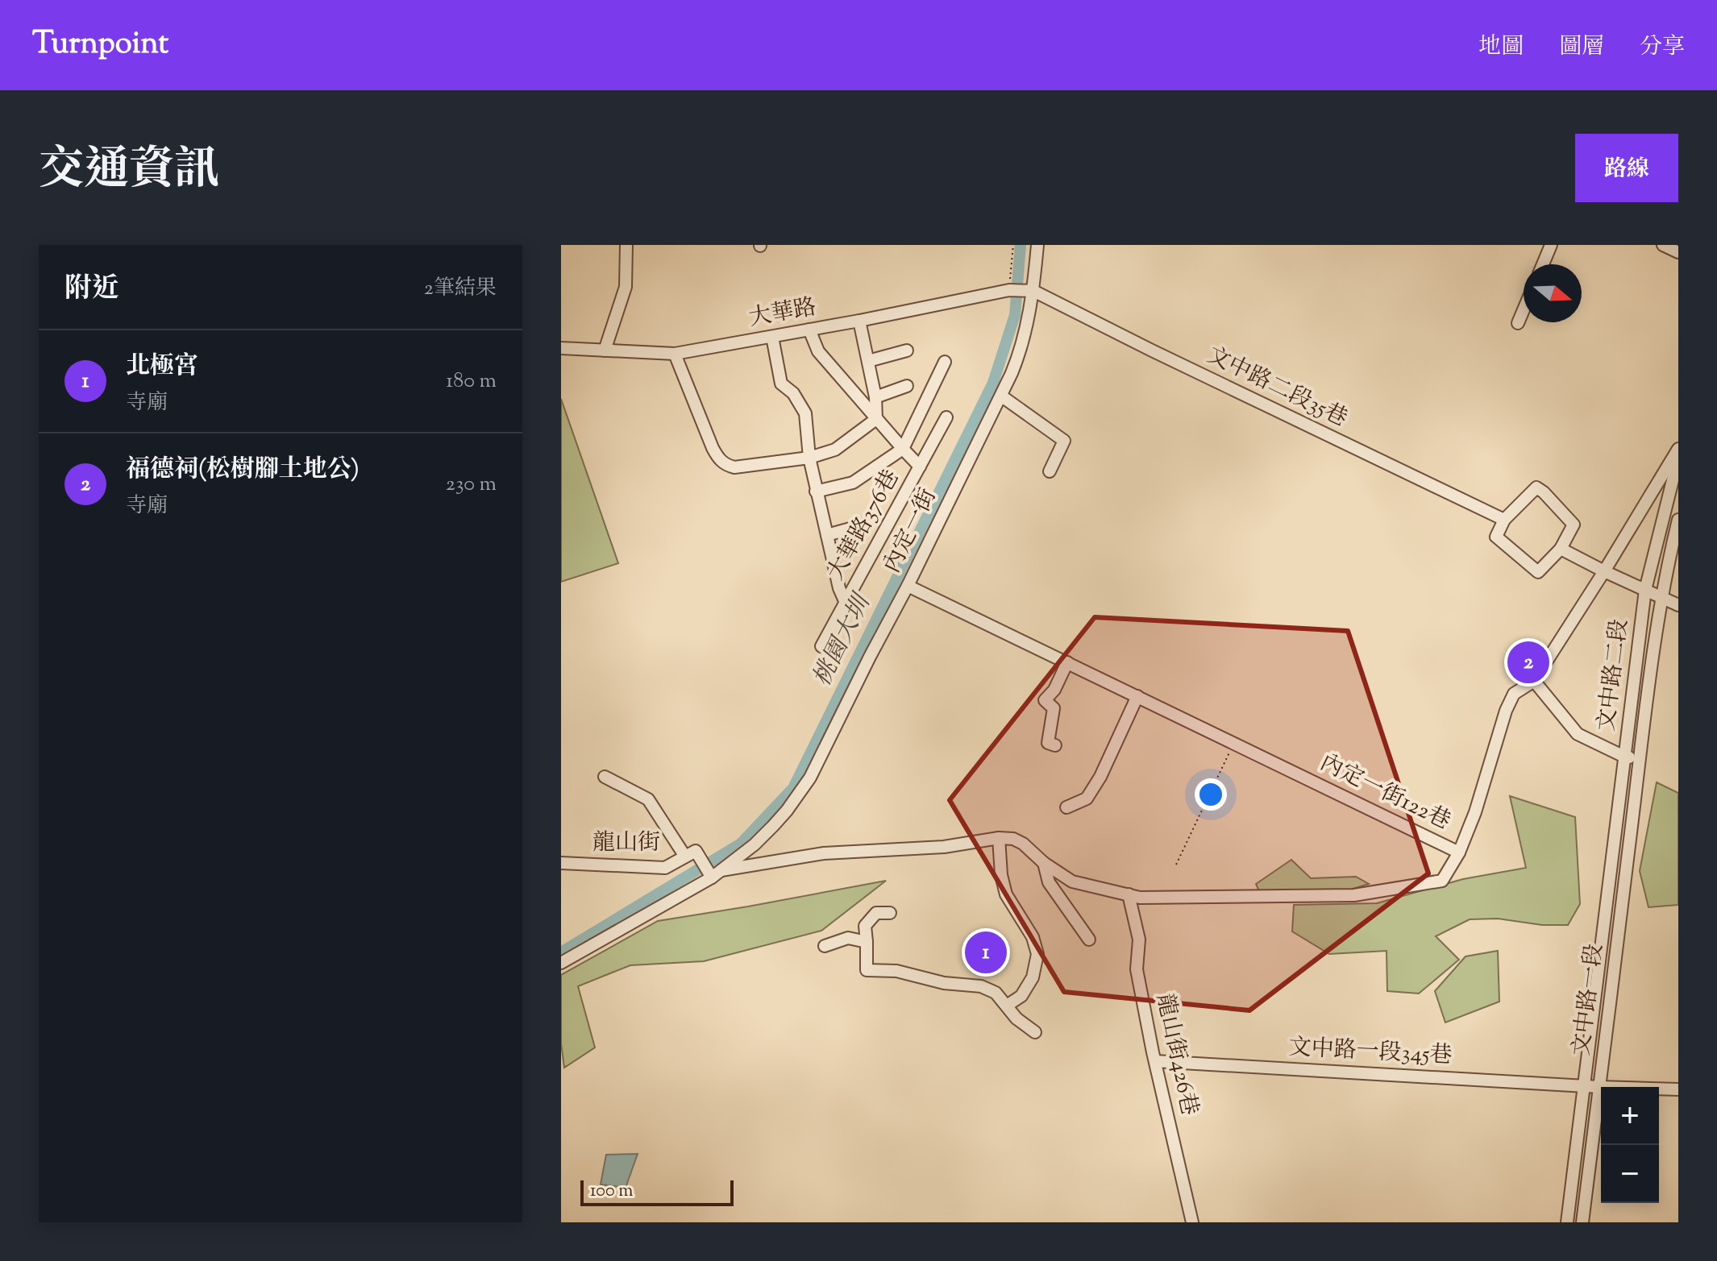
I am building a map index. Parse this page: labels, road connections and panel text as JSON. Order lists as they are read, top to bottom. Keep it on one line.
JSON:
{"streets":{"street":["大華路","文中路二段35巷","大華路376巷","內定一街","文中路二段","內定一街122巷","龍山街","文中路一段","文中路一段345巷","龍山街426巷"]},"crossings":[["大華路","文中路二段35巷"],["大華路","大華路376巷"],["大華路","內定一街"],["文中路二段35巷","內定一街"],["內定一街","內定一街122巷"],["文中路二段","文中路一段"],["文中路一段","文中路一段345巷"],["文中路一段345巷","龍山街426巷"]],"water":["桃園大圳"],"scale_bar":"100 m","north":"right","page":{"header":"Turnpoint","nav":["地圖","圖層","分享"],"title":"交通資訊","buttons":"路線","heading":["附近","2筆結果"],"list":[{"mark":"1","name":"北極宮","note":"寺廟","value":"180 m"},{"mark":"2","name":"福德祠(松樹腳土地公)","note":"寺廟","value":"230 m"}],"pins":["2","1"],"map_buttons":["+","−"],"scale":"100 m"}}
